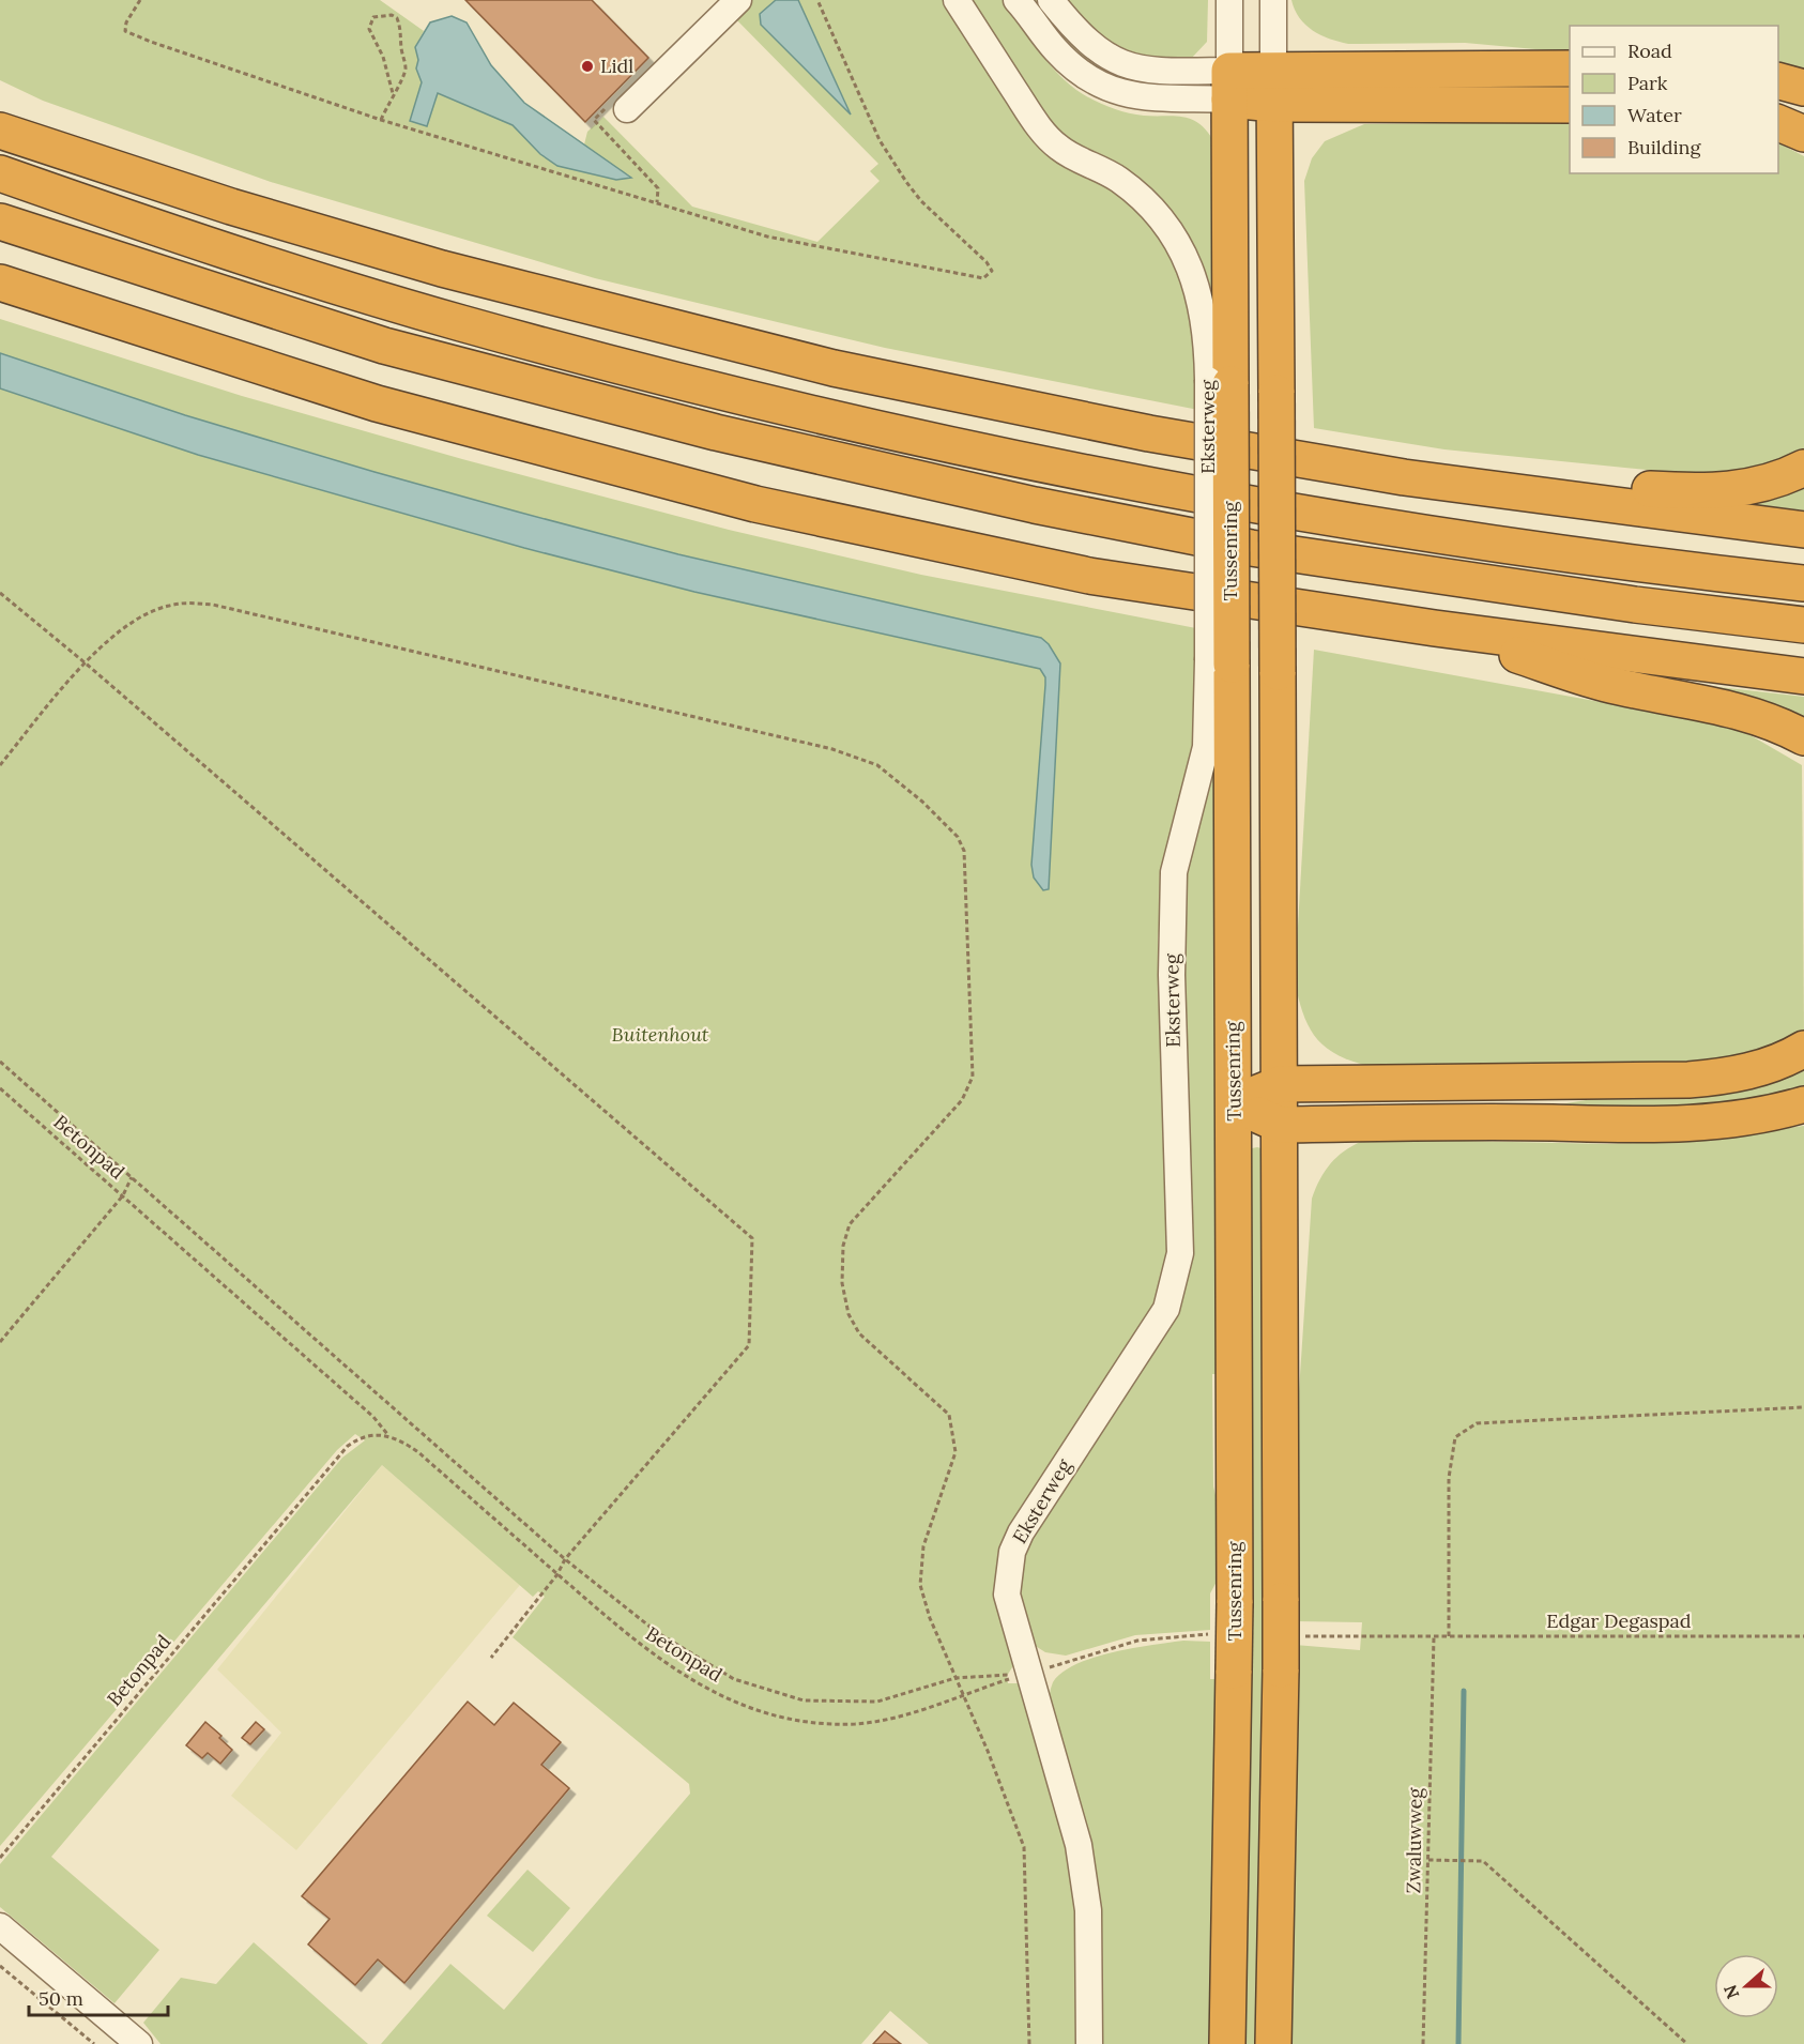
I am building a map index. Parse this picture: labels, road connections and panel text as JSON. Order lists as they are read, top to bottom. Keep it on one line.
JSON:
{"streets":{"highway":["Tussenring"],"street":["Eksterweg"],"path":["Betonpad","Edgar Degaspad","Zwaluwweg"]},"crossings":[["Eksterweg","Tussenring"],["Eksterweg","Betonpad"],["Edgar Degaspad","Zwaluwweg"]],"parks":["Buitenhout"],"places":["Lidl"],"legend":["Road","Park","Water","Building"],"scale_bar":"50 m","north":"left"}
